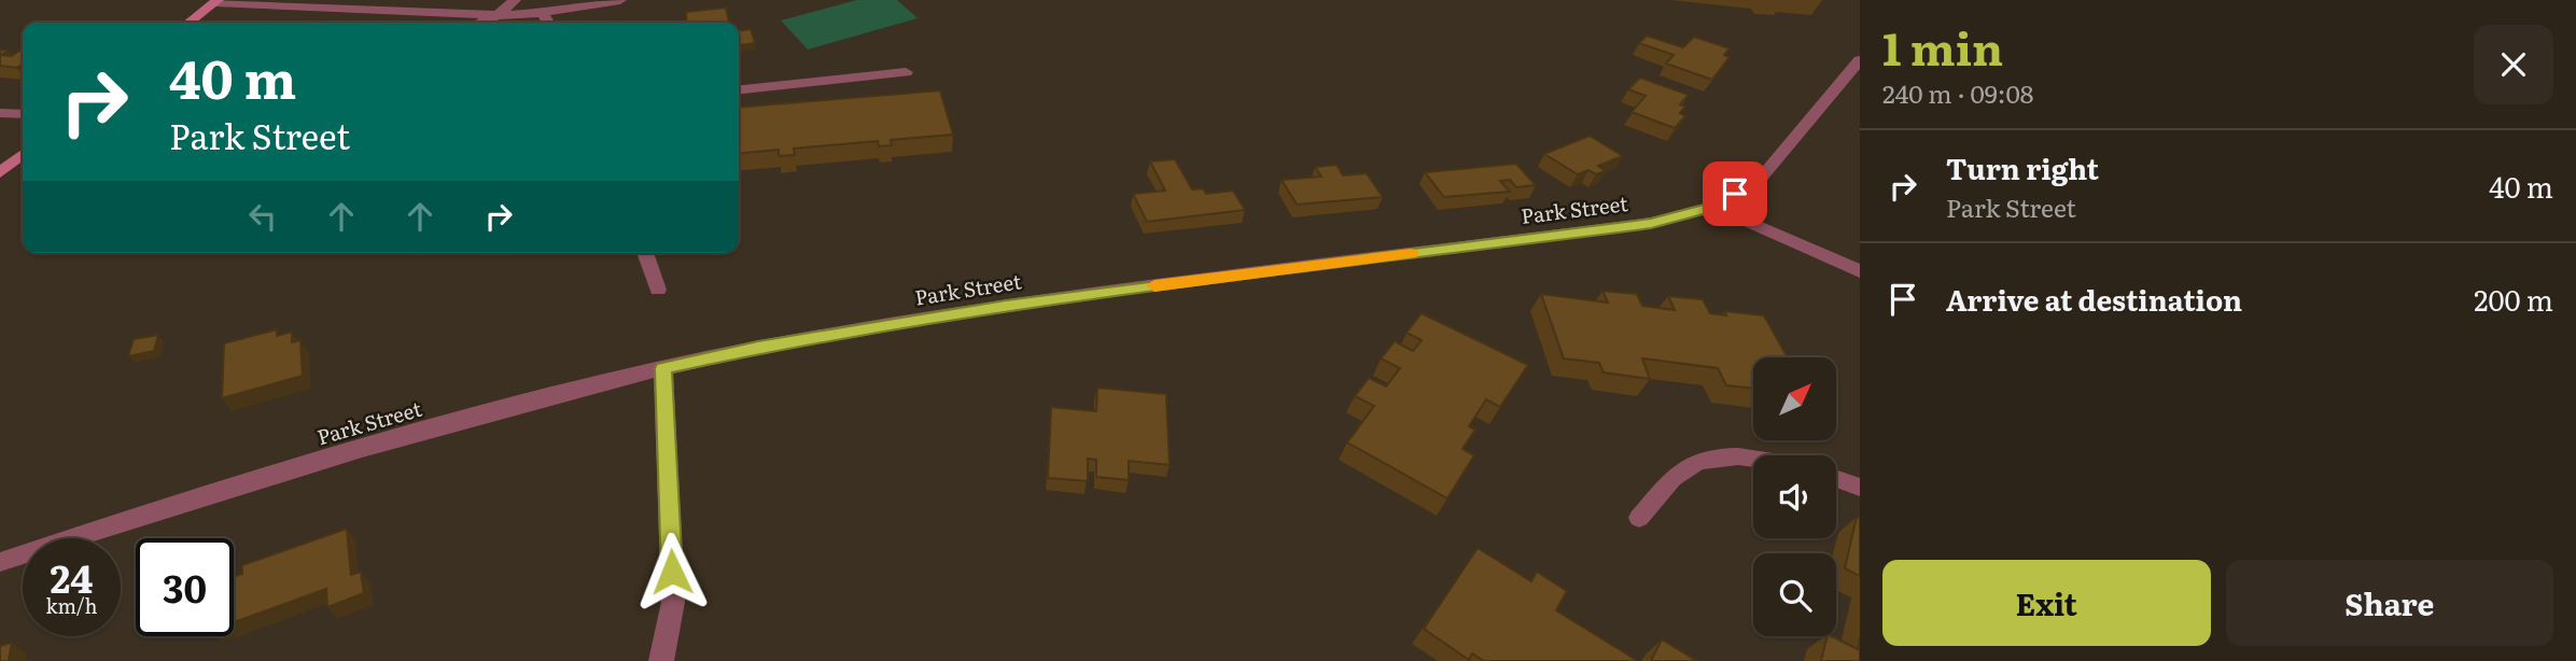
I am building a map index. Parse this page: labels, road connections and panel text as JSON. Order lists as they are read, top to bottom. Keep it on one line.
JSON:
{"streets":{"street":["Park Street"]},"north":"top right","page":{"heading":["1 min","240 m · 09:08"],"turn":["40 m","Park Street"],"list":[{"name":"Turn right","note":"Park Street","value":"40 m"},{"name":"Arrive at destination","value":"200 m"}],"speed":"24 km/h","limit":"30","buttons":["Exit","Share"]}}
